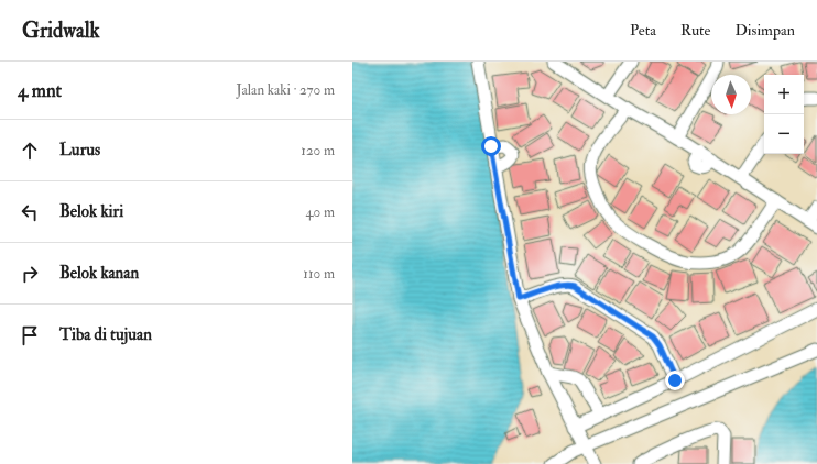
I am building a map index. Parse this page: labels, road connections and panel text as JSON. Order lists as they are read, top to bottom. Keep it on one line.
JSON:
{"north":"bottom","page":{"header":"Gridwalk","nav":["Peta","Rute","Disimpan"],"heading":["4 mnt","Jalan kaki · 270 m"],"map_buttons":["+","−"],"list":[["Lurus","120 m"],["Belok kiri","40 m"],["Belok kanan","110 m"],"Tiba di tujuan"]}}
